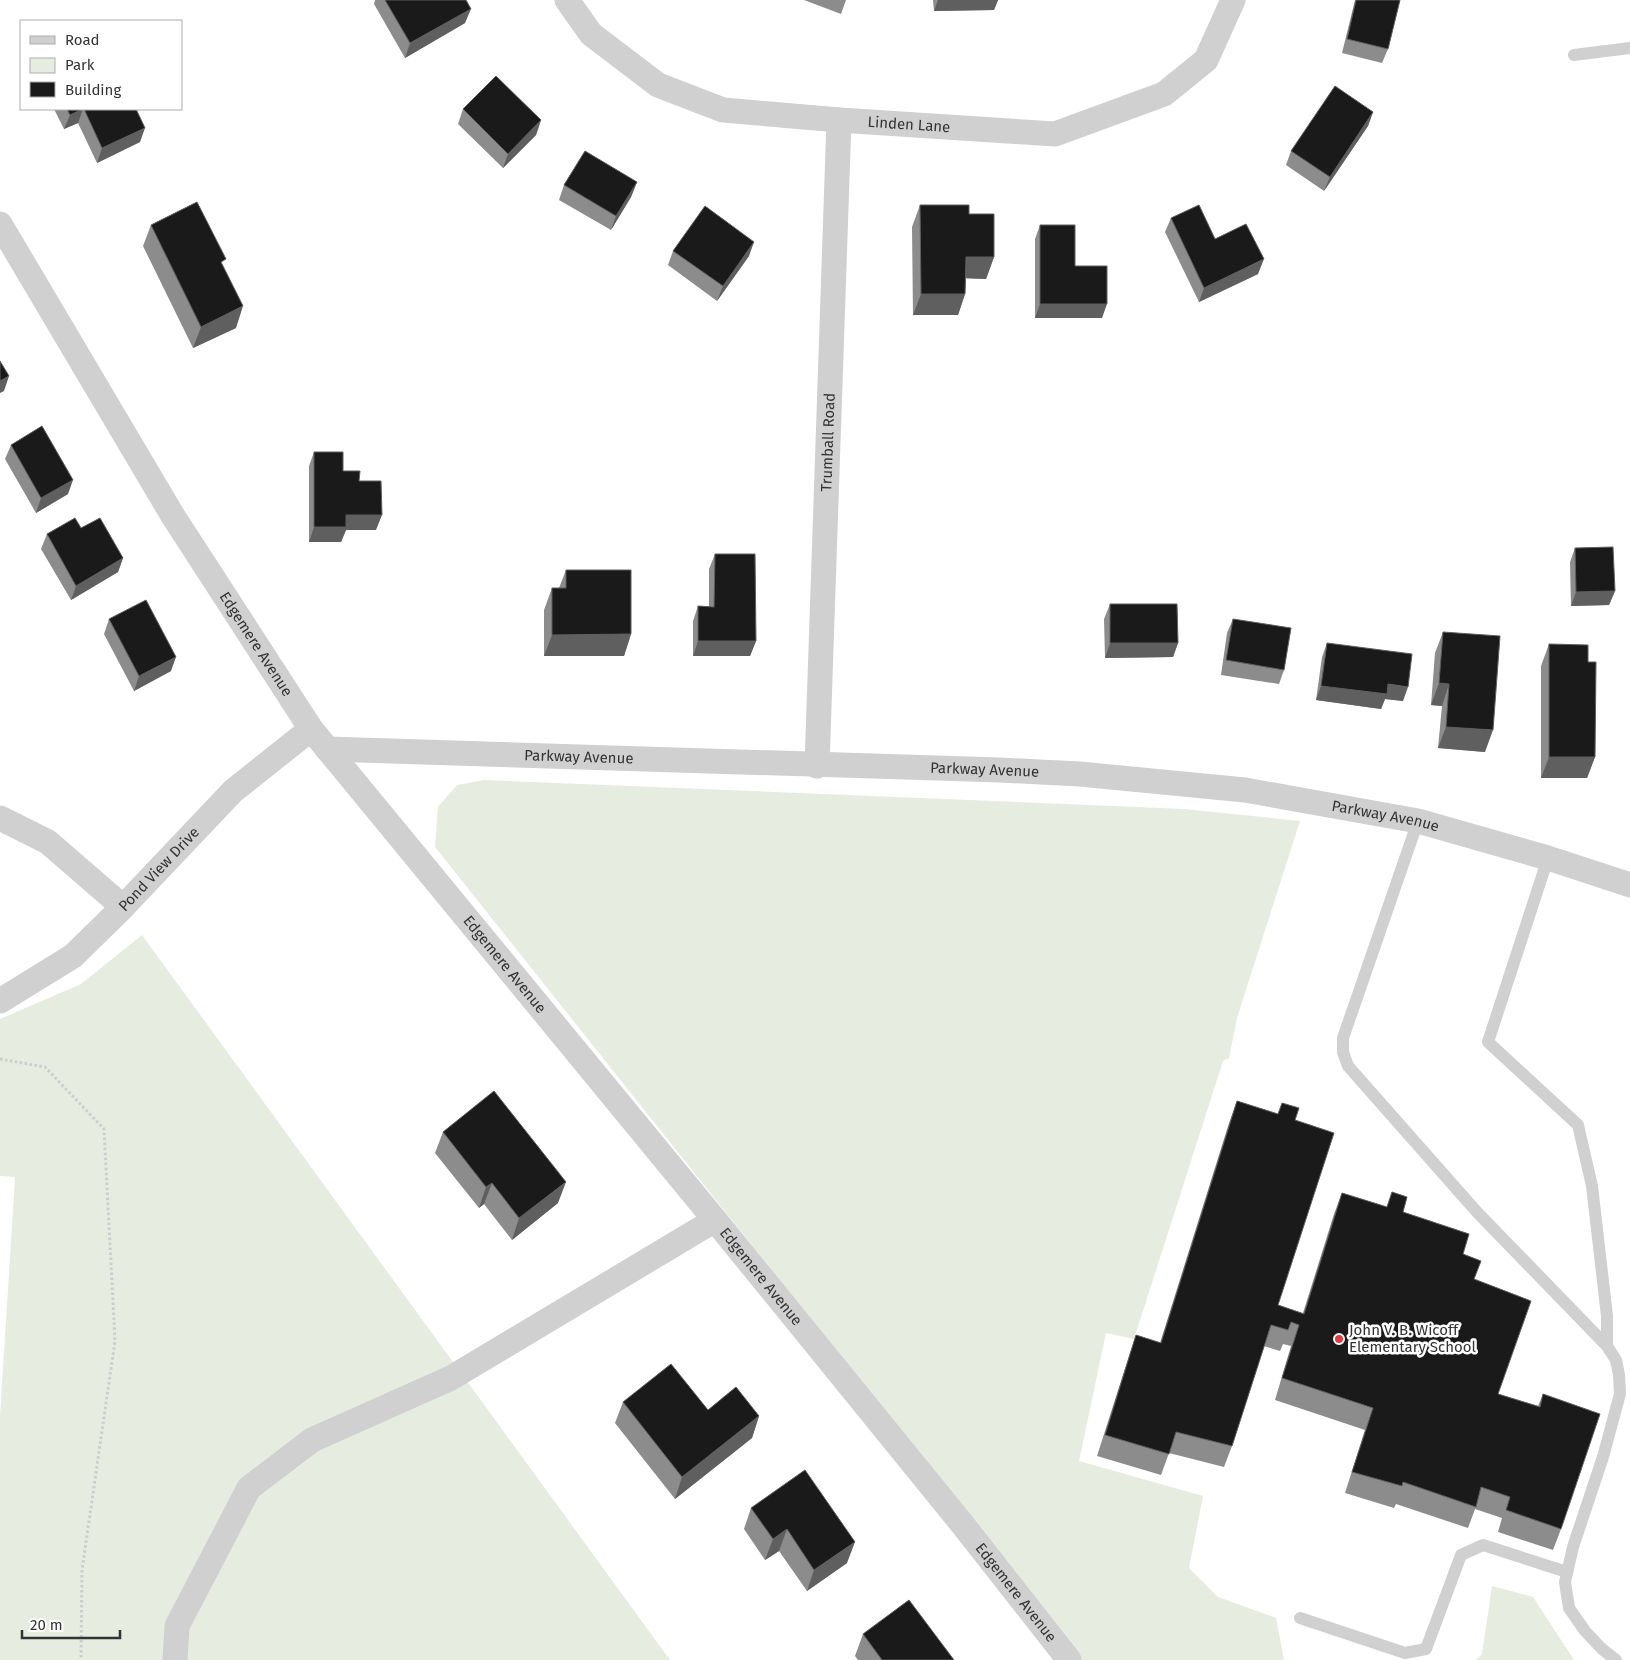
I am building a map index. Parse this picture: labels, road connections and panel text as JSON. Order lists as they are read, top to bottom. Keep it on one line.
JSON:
{"streets":{"street":["Linden Lane","Trumball Road","Edgemere Avenue","Parkway Avenue","Pond View Drive"]},"crossings":[["Linden Lane","Trumball Road"],["Trumball Road","Parkway Avenue"],["Edgemere Avenue","Parkway Avenue"],["Edgemere Avenue","Pond View Drive"]],"places":["John V. B. Wicoff Elementary School"],"legend":["Road","Park","Building"],"scale_bar":"20 m"}
